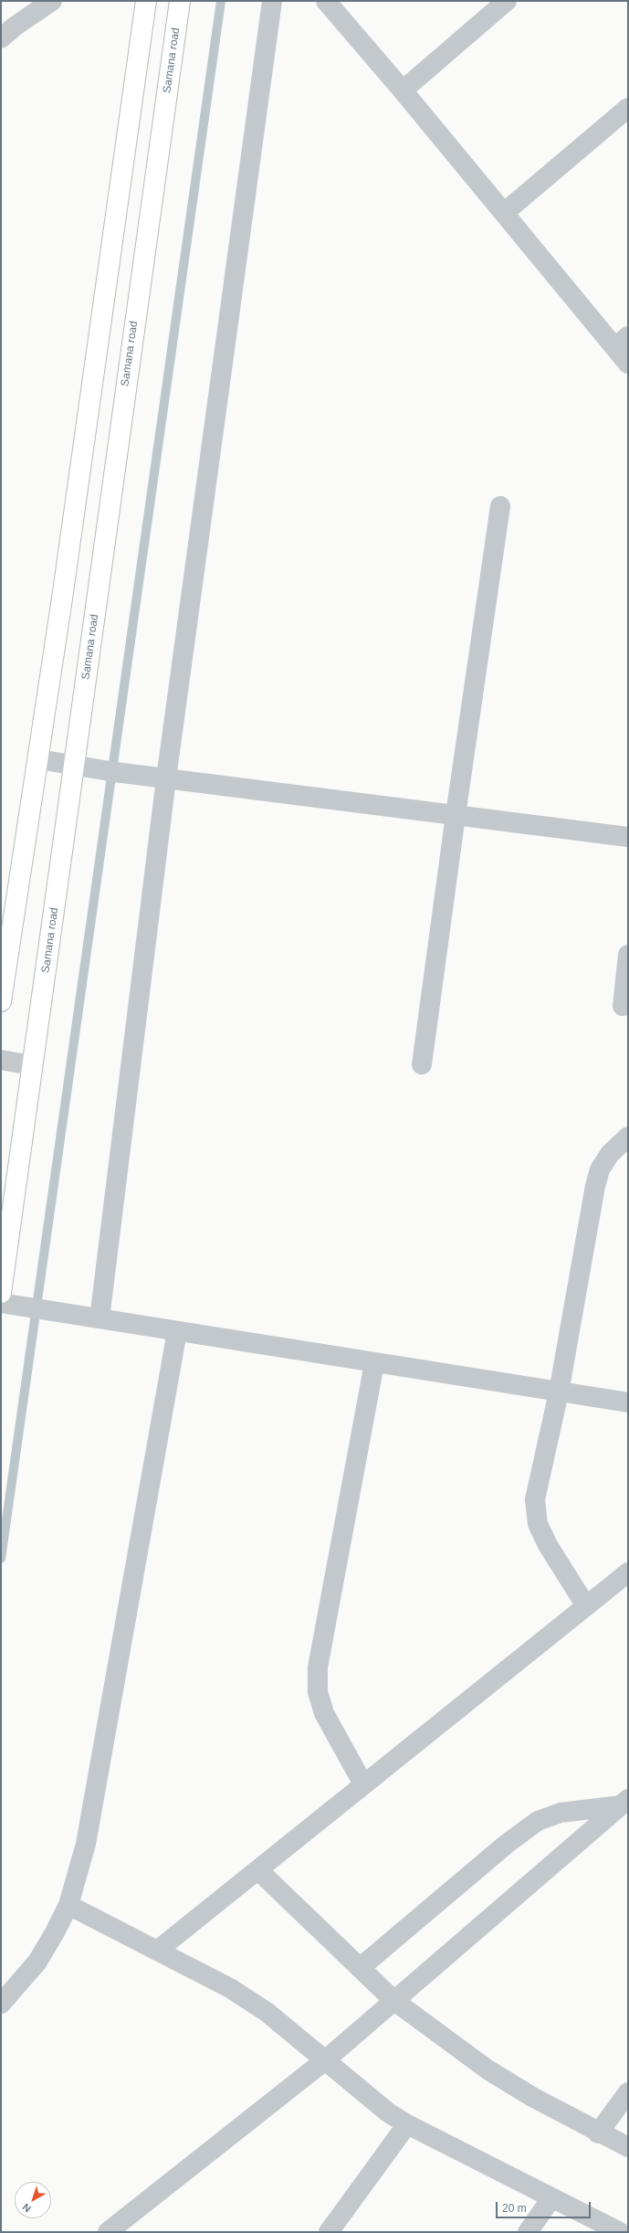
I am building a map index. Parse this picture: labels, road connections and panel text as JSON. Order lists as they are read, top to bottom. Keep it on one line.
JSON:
{"streets":{"main road":["Samana road"]},"scale_bar":"20 m","north":"bottom left"}
